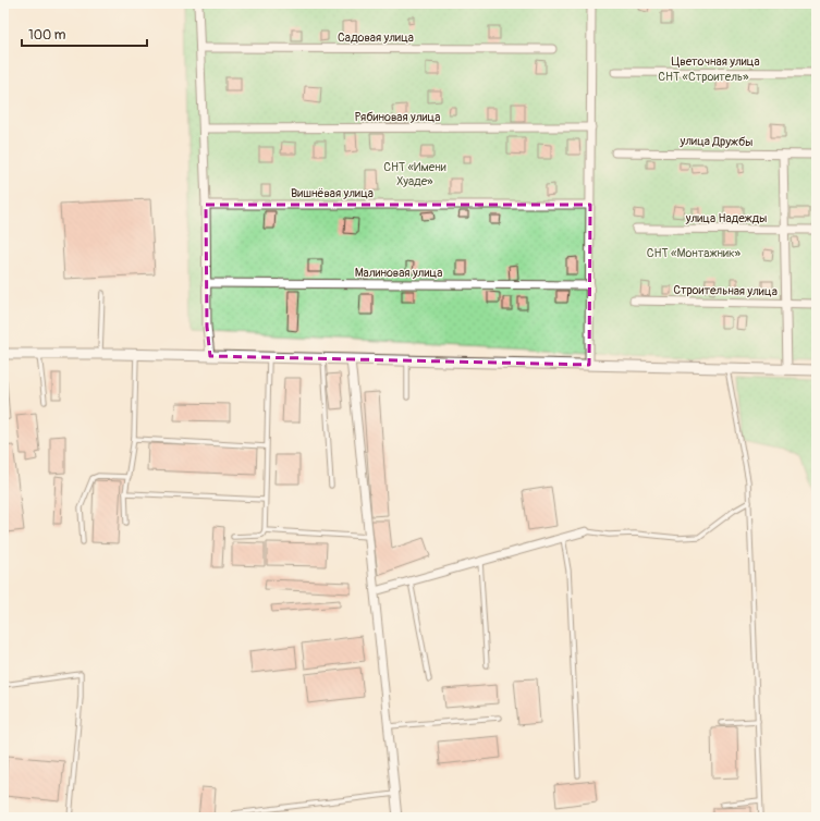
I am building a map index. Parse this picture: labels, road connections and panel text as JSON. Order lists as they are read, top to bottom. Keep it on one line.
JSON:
{"streets":{"street":["Садовая улица","Цветочная улица","Рябиновая улица","улица Дружбы","Вишнёвая улица","улица Надежды","Малиновая улица","Строительная улица"]},"parks":["СНТ «Строитель»","СНТ «Имени Хуаде»","СНТ «Монтажник»"],"scale_bar":"100 m"}
